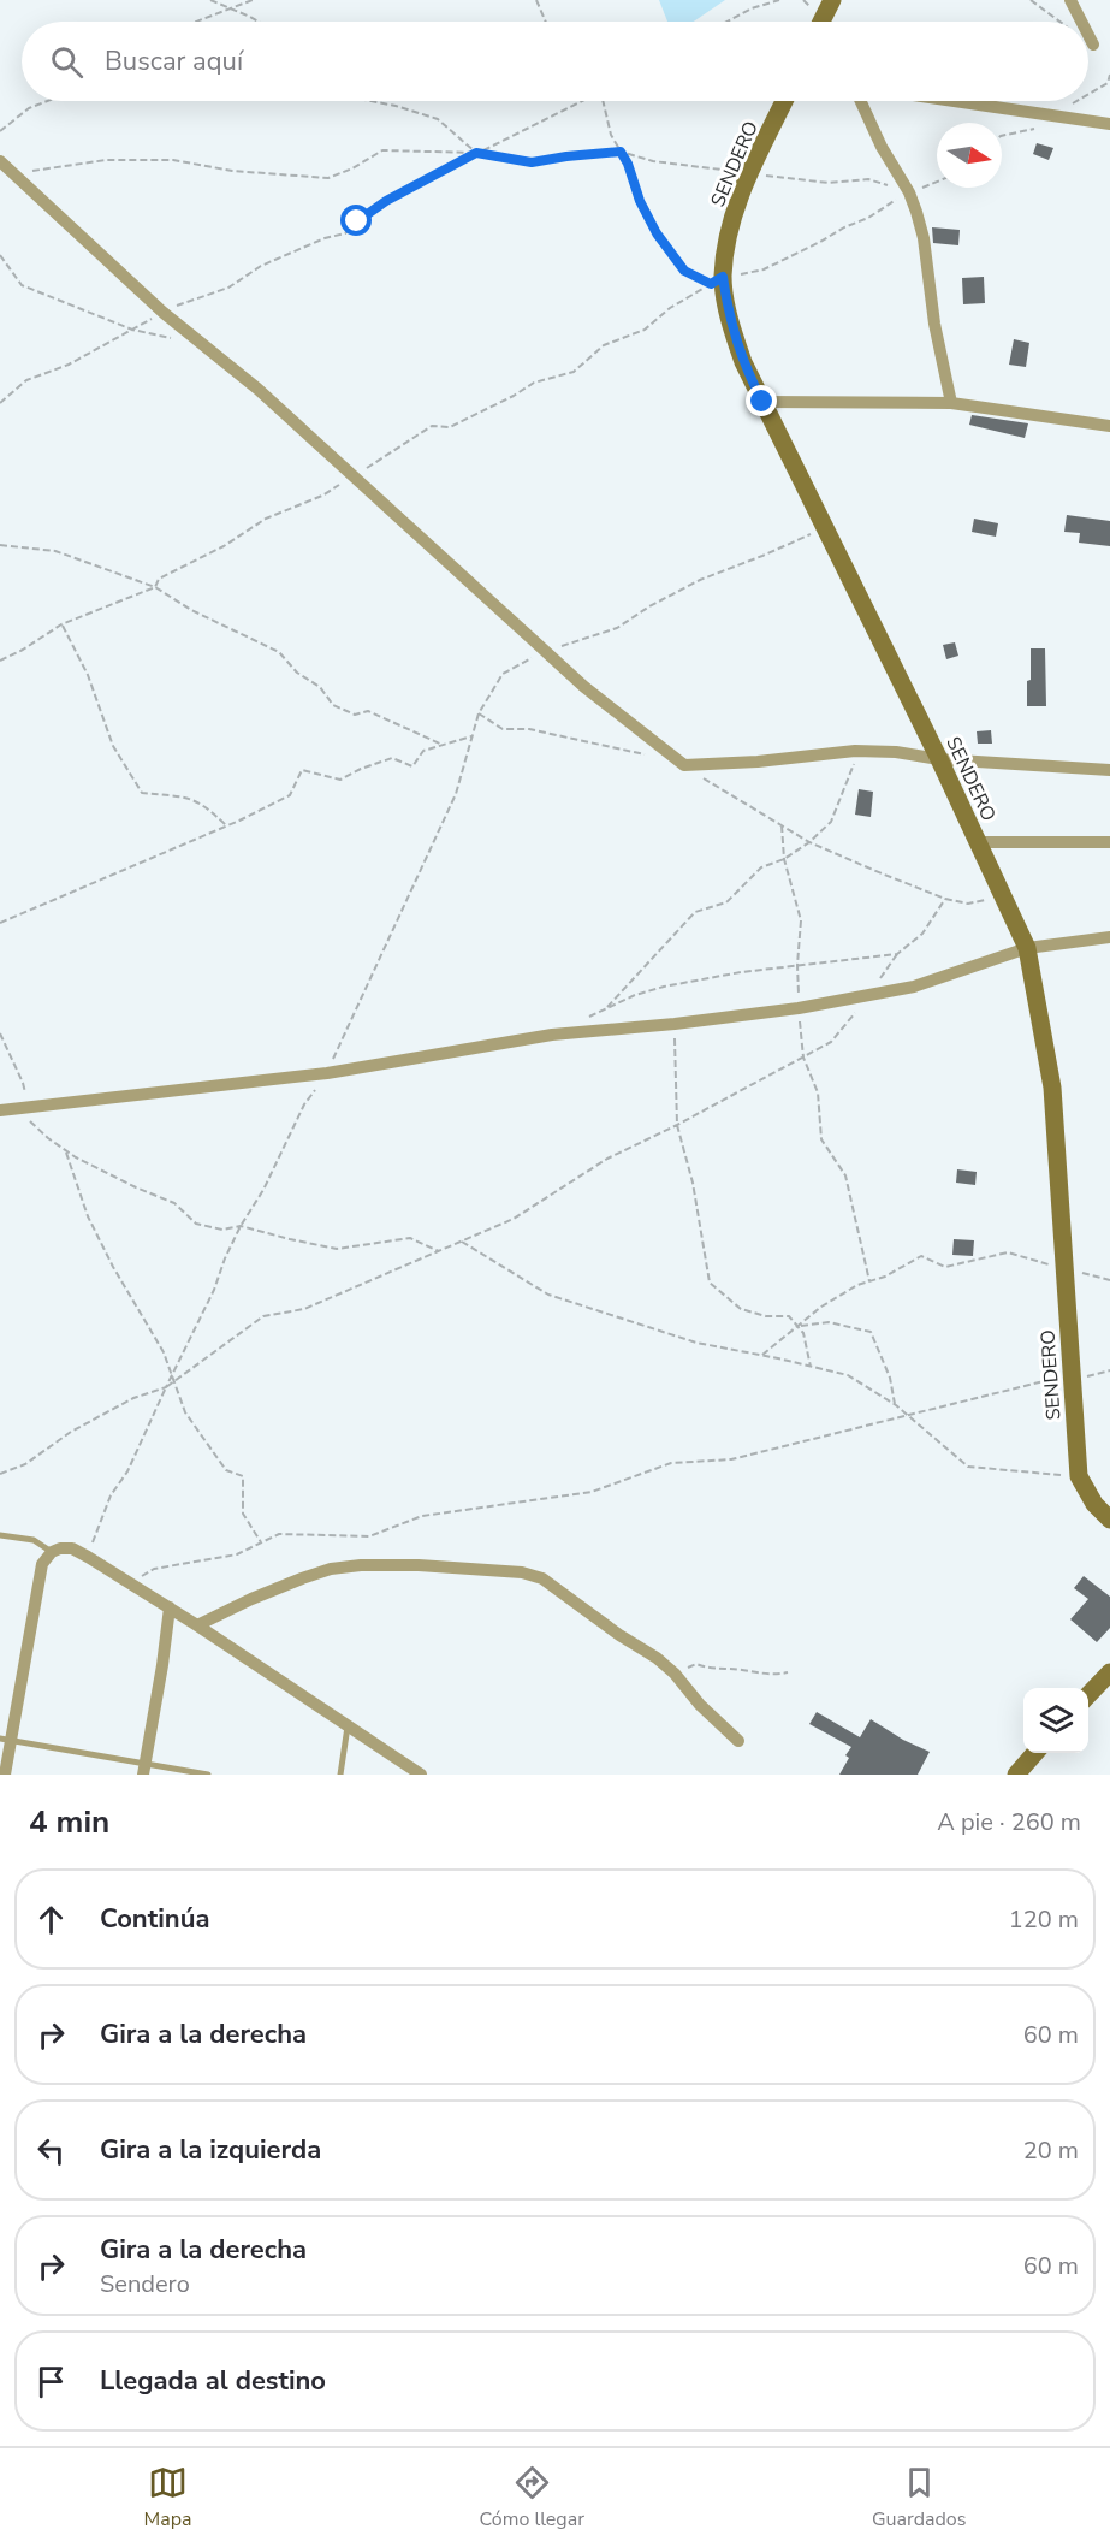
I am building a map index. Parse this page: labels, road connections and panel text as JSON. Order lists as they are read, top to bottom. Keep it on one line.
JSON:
{"streets":{"main road":["SENDERO"]},"north":"right","page":{"search":"Buscar aquí","heading":["4 min","A pie · 260 m"],"list":[["Continúa","120 m"],["Gira a la derecha","60 m"],["Gira a la izquierda","20 m"],["Gira a la derecha","Sendero","60 m"],"Llegada al destino"],"nav":["Mapa","Cómo llegar","Guardados"]}}
